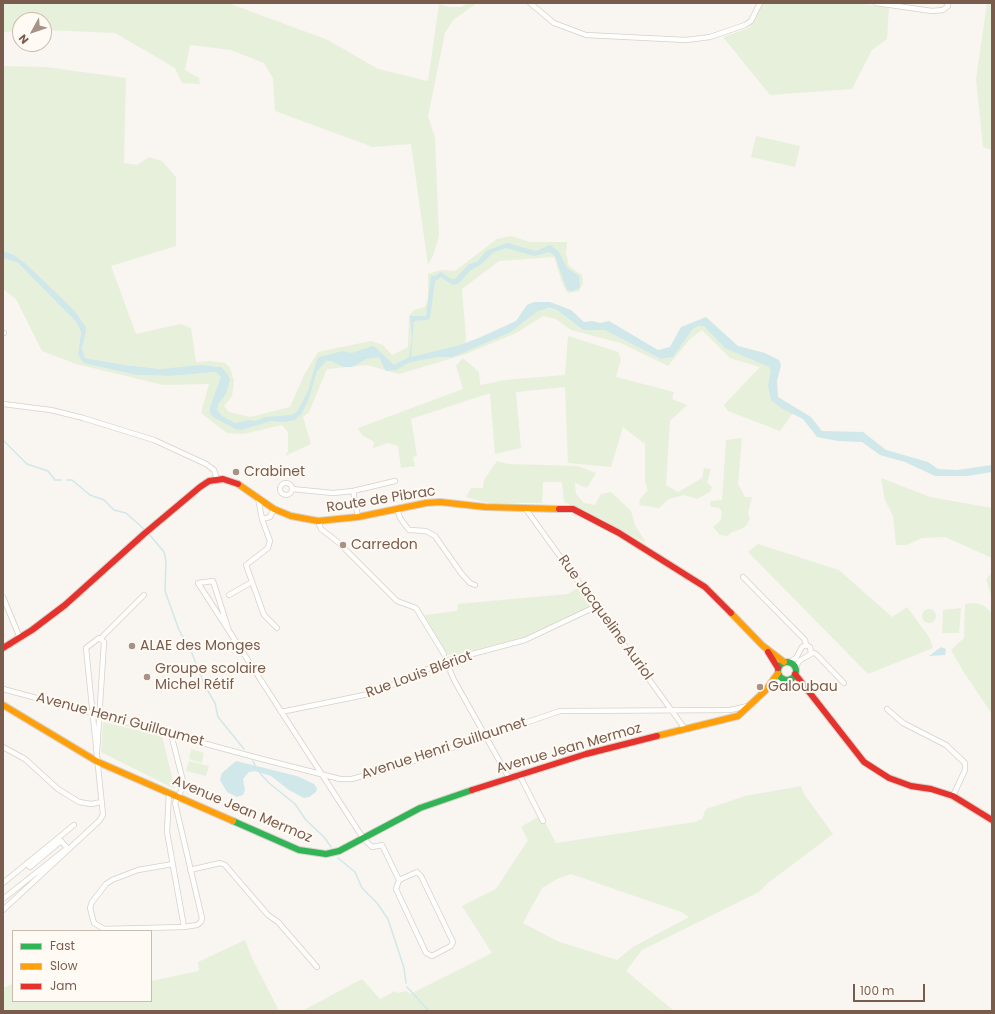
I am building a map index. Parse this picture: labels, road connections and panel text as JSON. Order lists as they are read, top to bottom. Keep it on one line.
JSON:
{"streets":{"main road":["Route de Pibrac","Avenue Jean Mermoz"],"street":["Rue Jacqueline Auriol","Rue Louis Blériot","Avenue Henri Guillaumet"]},"crossings":[["Route de Pibrac","Rue Jacqueline Auriol"],["Route de Pibrac","Avenue Jean Mermoz"],["Rue Jacqueline Auriol","Rue Louis Blériot"],["Rue Jacqueline Auriol","Avenue Henri Guillaumet"],["Rue Jacqueline Auriol","Avenue Jean Mermoz"],["Avenue Henri Guillaumet","Avenue Jean Mermoz"]],"places":["Crabinet","Carredon","ALAE des Monges","Groupe scolaire Michel Rétif","Galoubau"],"legend":["Fast","Slow","Jam"],"scale_bar":"100 m","north":"bottom left"}
